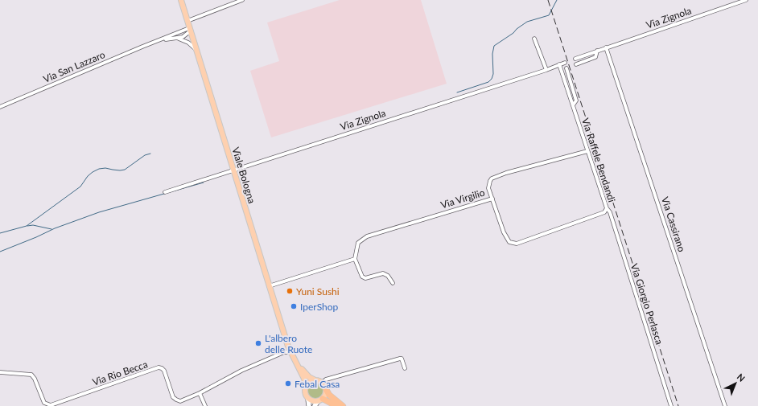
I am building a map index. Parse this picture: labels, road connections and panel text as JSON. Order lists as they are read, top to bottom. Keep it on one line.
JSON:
{"streets":{"main road":["Viale Bologna"],"street":["Via Zignola","Via San Lazzaro","Via Raffele Bendandi","Via Virgilio","Via Cassirano","Via Giorgio Perlasca","Via Rio Becca"]},"crossings":[["Via Zignola","Via Raffele Bendandi"],["Via Zignola","Viale Bologna"],["Via Zignola","Via Cassirano"],["Via San Lazzaro","Viale Bologna"],["Via Raffele Bendandi","Via Virgilio"],["Via Raffele Bendandi","Via Giorgio Perlasca"],["Viale Bologna","Via Rio Becca"]],"places":["Yuni Sushi","IperShop","L'albero delle Ruote","Febal Casa"],"north":"top right"}
